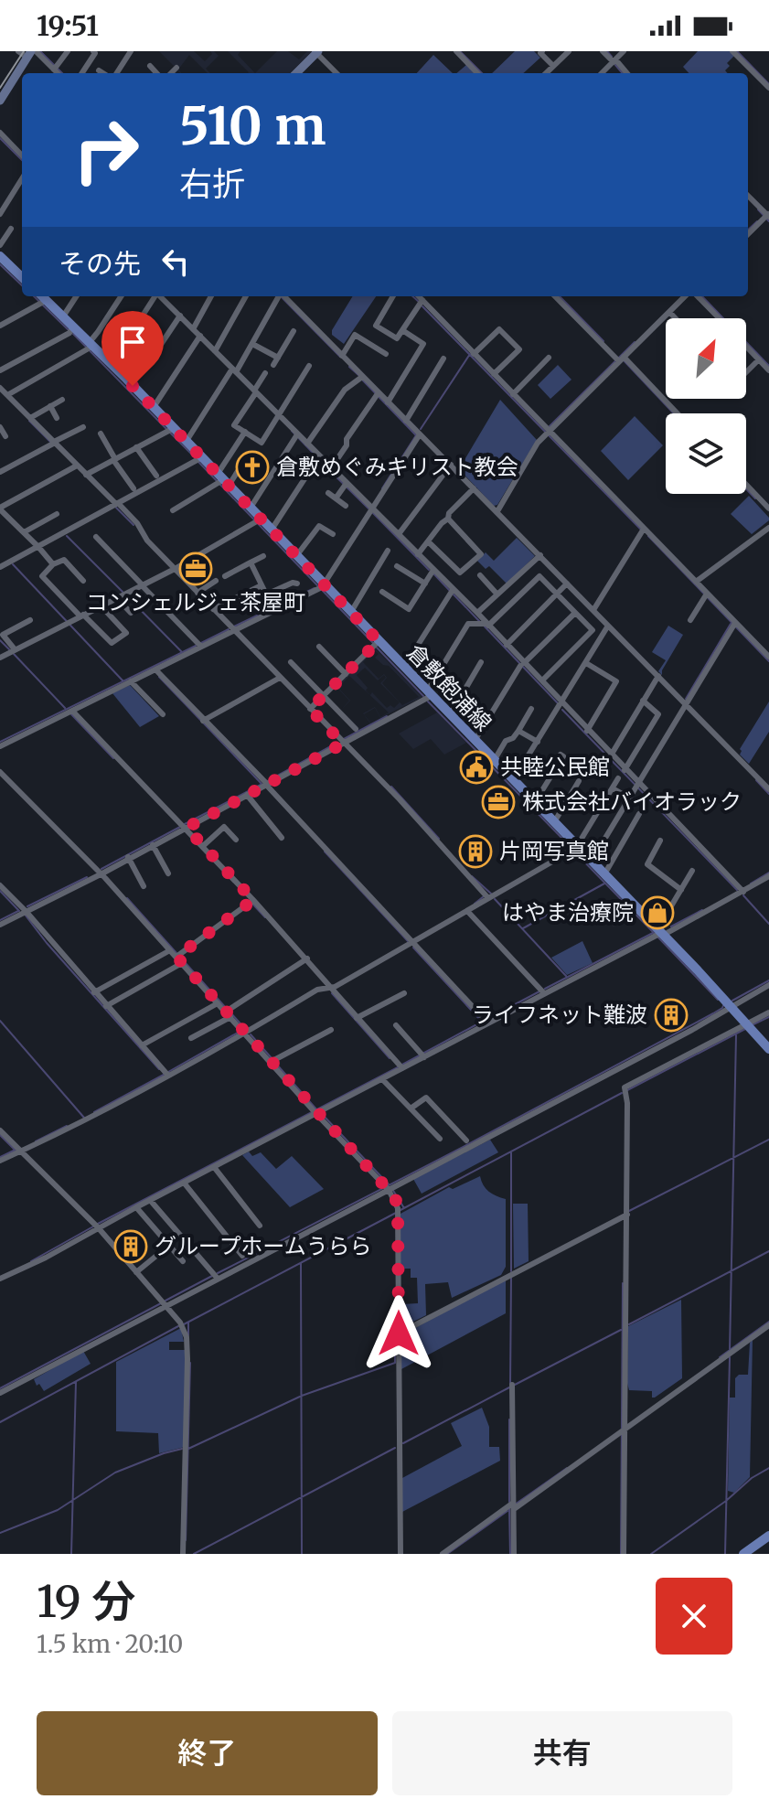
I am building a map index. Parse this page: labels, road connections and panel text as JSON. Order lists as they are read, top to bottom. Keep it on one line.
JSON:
{"streets":{"main road":["倉敷飽浦線"]},"places":{"church":["倉敷めぐみキリスト教会"],"office":["コンシェルジェ茶屋町","株式会社バイオラック"],"public building":["共睦公民館"],"building":["片岡写真館","ライフネット難波","グループホームうらら"],"shop":["はやま治療院"]},"north":"top right","page":{"status":"19:51","turn":["510 m","右折"],"then":"その先","heading":["19 分","1.5 km · 20:10"],"buttons":["終了","共有"]}}
